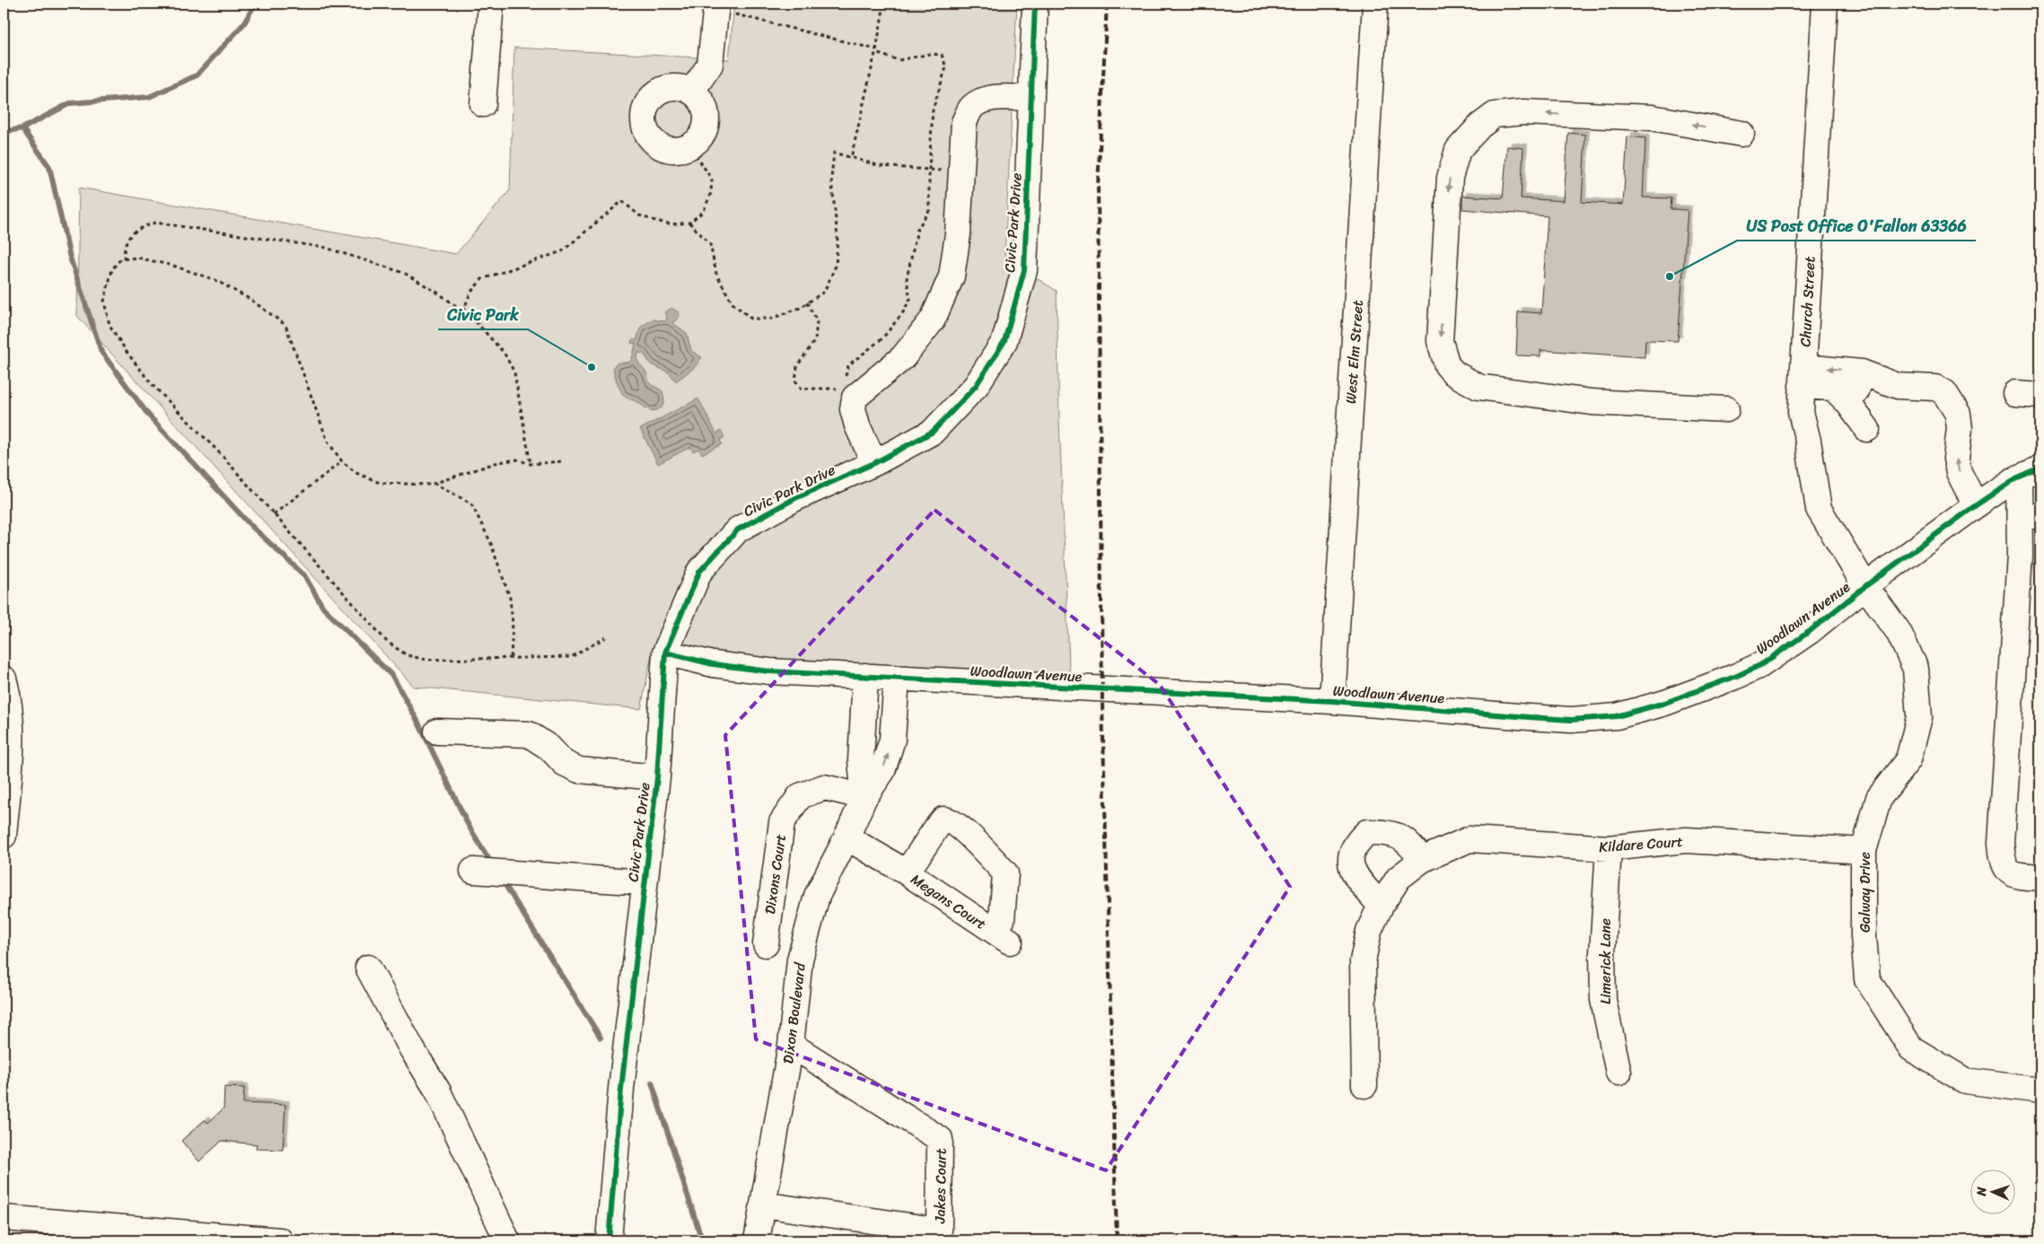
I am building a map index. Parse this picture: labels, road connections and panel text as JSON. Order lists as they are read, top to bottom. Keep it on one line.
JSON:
{"streets":{"street":["Civic Park Drive","Church Street","West Elm Street","Woodlawn Avenue","Kildare Court","Dixons Court","Galway Drive","Megans Court","Limerick Lane","Dixon Boulevard","Jakes Court"]},"crossings":[["Civic Park Drive","Woodlawn Avenue"],["Church Street","Woodlawn Avenue"],["Church Street","Galway Drive"],["West Elm Street","Woodlawn Avenue"],["Woodlawn Avenue","Galway Drive"],["Woodlawn Avenue","Dixon Boulevard"],["Kildare Court","Galway Drive"],["Kildare Court","Limerick Lane"],["Dixons Court","Dixon Boulevard"],["Megans Court","Dixon Boulevard"],["Dixon Boulevard","Jakes Court"]],"places":["US Post Office O'Fallon 63366","Civic Park"],"north":"left"}
